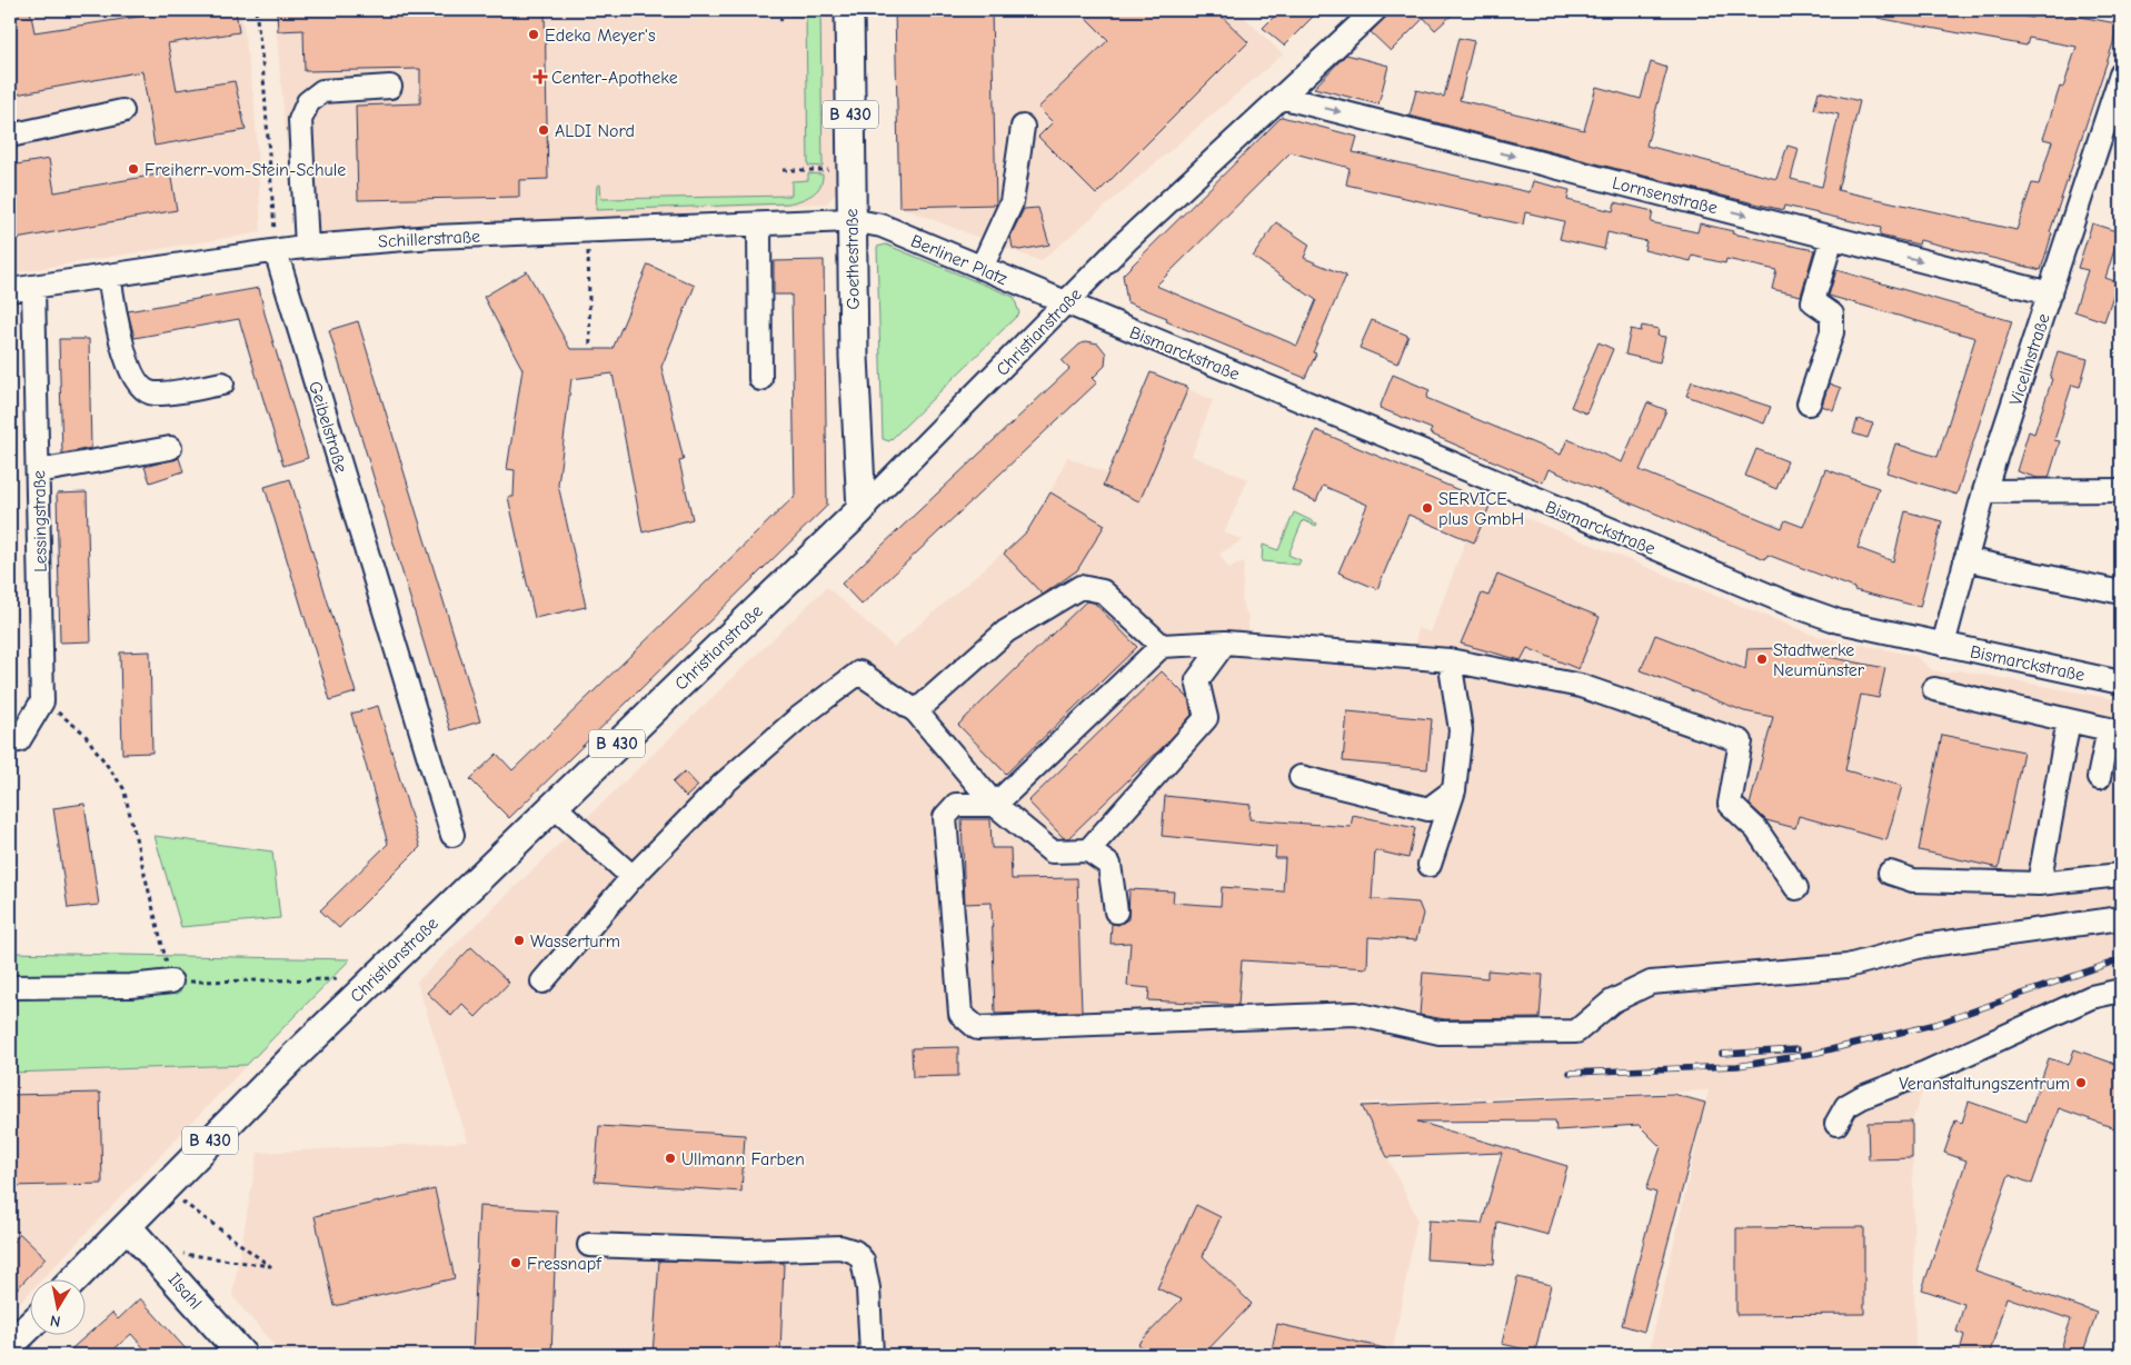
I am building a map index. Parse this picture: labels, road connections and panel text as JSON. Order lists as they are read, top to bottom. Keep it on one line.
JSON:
{"streets":{"main road":["B 430","Goethestraße","Christianstraße","Ilsahl"],"street":["Lornsenstraße","Schillerstraße","Berliner Platz","Bismarckstraße","Vicelinstraße","Geibelstraße","Lessingstraße"]},"crossings":[["Lornsenstraße","Christianstraße"],["Lornsenstraße","Vicelinstraße"],["Schillerstraße","Goethestraße"],["Schillerstraße","Berliner Platz"],["Schillerstraße","Geibelstraße"],["Schillerstraße","Lessingstraße"],["Goethestraße","Berliner Platz"],["Goethestraße","Christianstraße"],["Berliner Platz","Christianstraße"],["Berliner Platz","Bismarckstraße"],["Christianstraße","Bismarckstraße"],["Christianstraße","Ilsahl"],["Bismarckstraße","Vicelinstraße"]],"one_way":["Lornsenstraße"],"places":{"other":["Edeka Meyer's","ALDI Nord","Freiherr-vom-Stein-Schule","SERVICE plus GmbH","Stadtwerke Neumünster","Wasserturm","Veranstaltungszentrum","Ullmann Farben","Fressnapf"],"health":["Center-Apotheke"]},"north":"bottom"}
